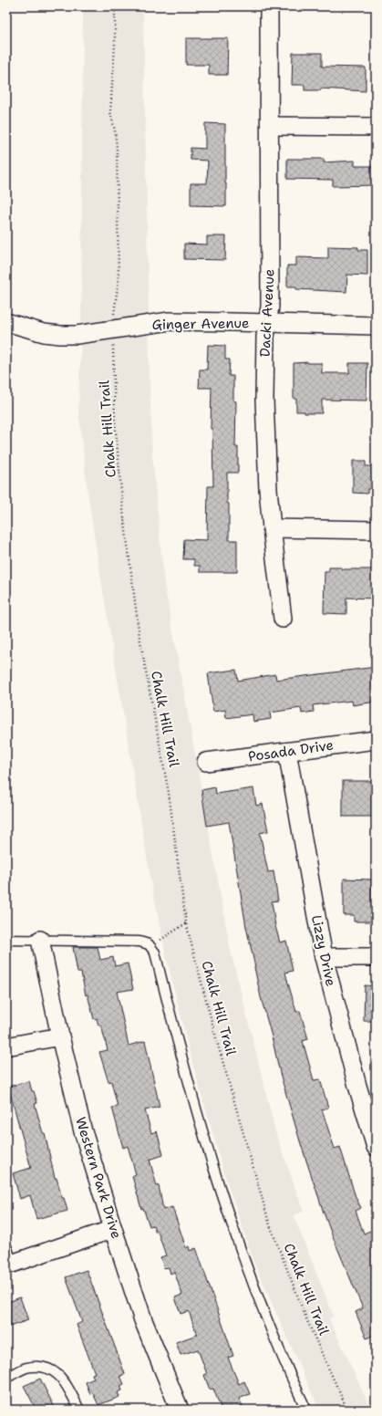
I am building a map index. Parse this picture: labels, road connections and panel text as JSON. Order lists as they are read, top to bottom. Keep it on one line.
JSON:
{"streets":{"street":["Dacki Avenue","Ginger Avenue","Posada Drive","Lizzy Drive","Western Park Drive"],"path":["Chalk Hill Trail"]},"crossings":[["Dacki Avenue","Ginger Avenue"],["Ginger Avenue","Chalk Hill Trail"],["Posada Drive","Lizzy Drive"]]}
